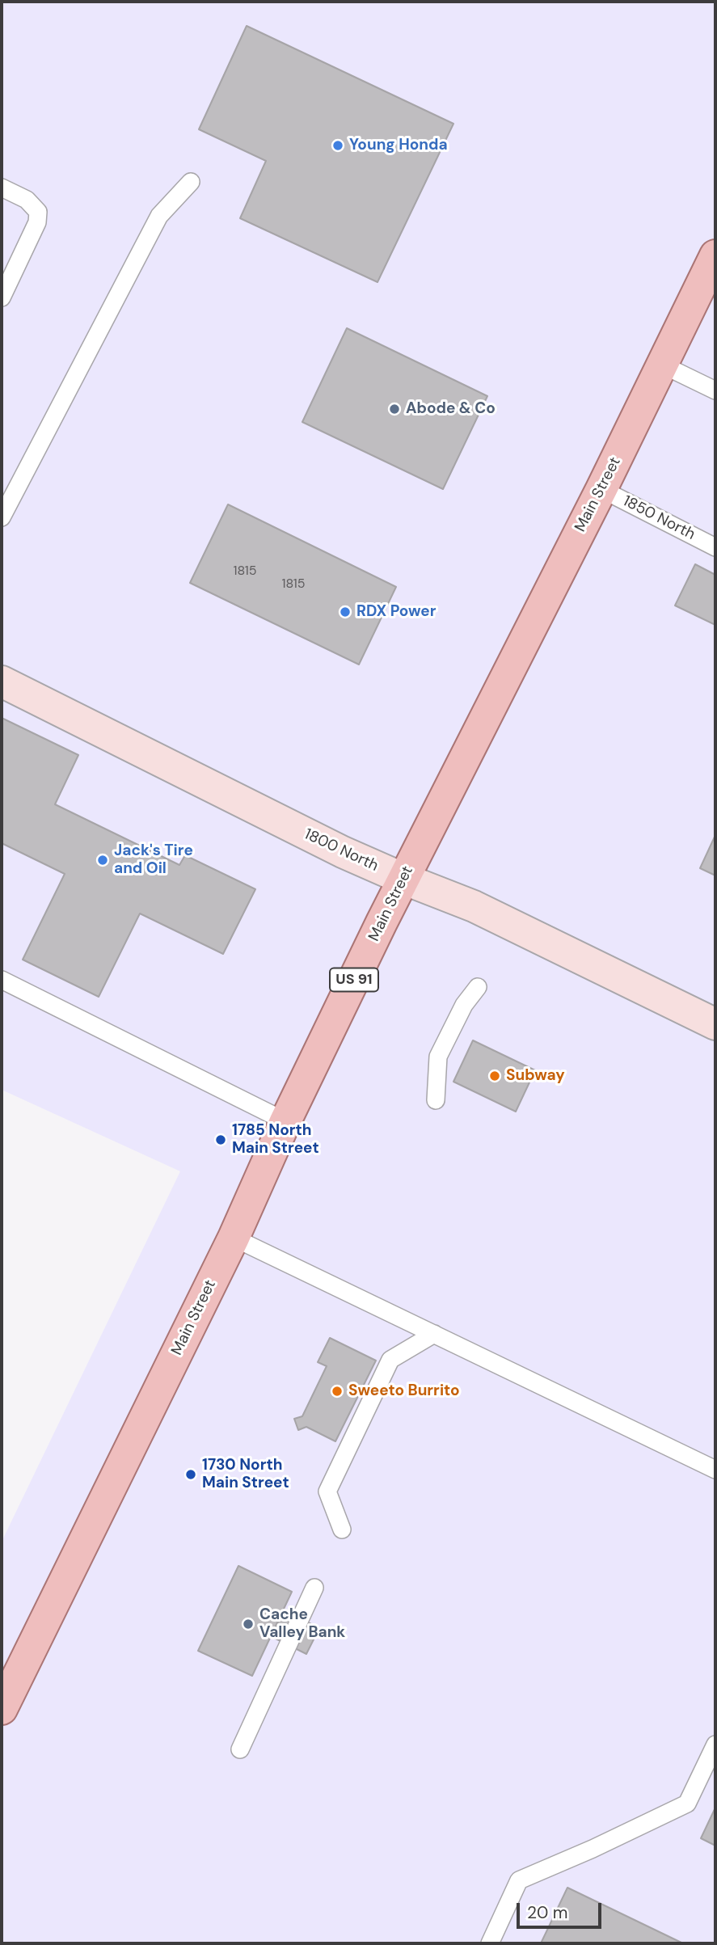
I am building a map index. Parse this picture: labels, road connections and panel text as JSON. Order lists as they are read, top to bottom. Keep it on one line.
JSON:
{"streets":{"main road":["Main Street","US 91"],"street":["1800 North"],"lane":["1850 North"]},"crossings":[["Main Street","1850 North"],["Main Street","1800 North"]],"places":["Young Honda","Abode & Co","RDX Power","Jack's Tire and Oil","Subway","1785 North Main Street","Sweeto Burrito","1730 North Main Street","Cache Valley Bank"],"house_numbers":["1815","1815"],"scale_bar":"20 m"}
